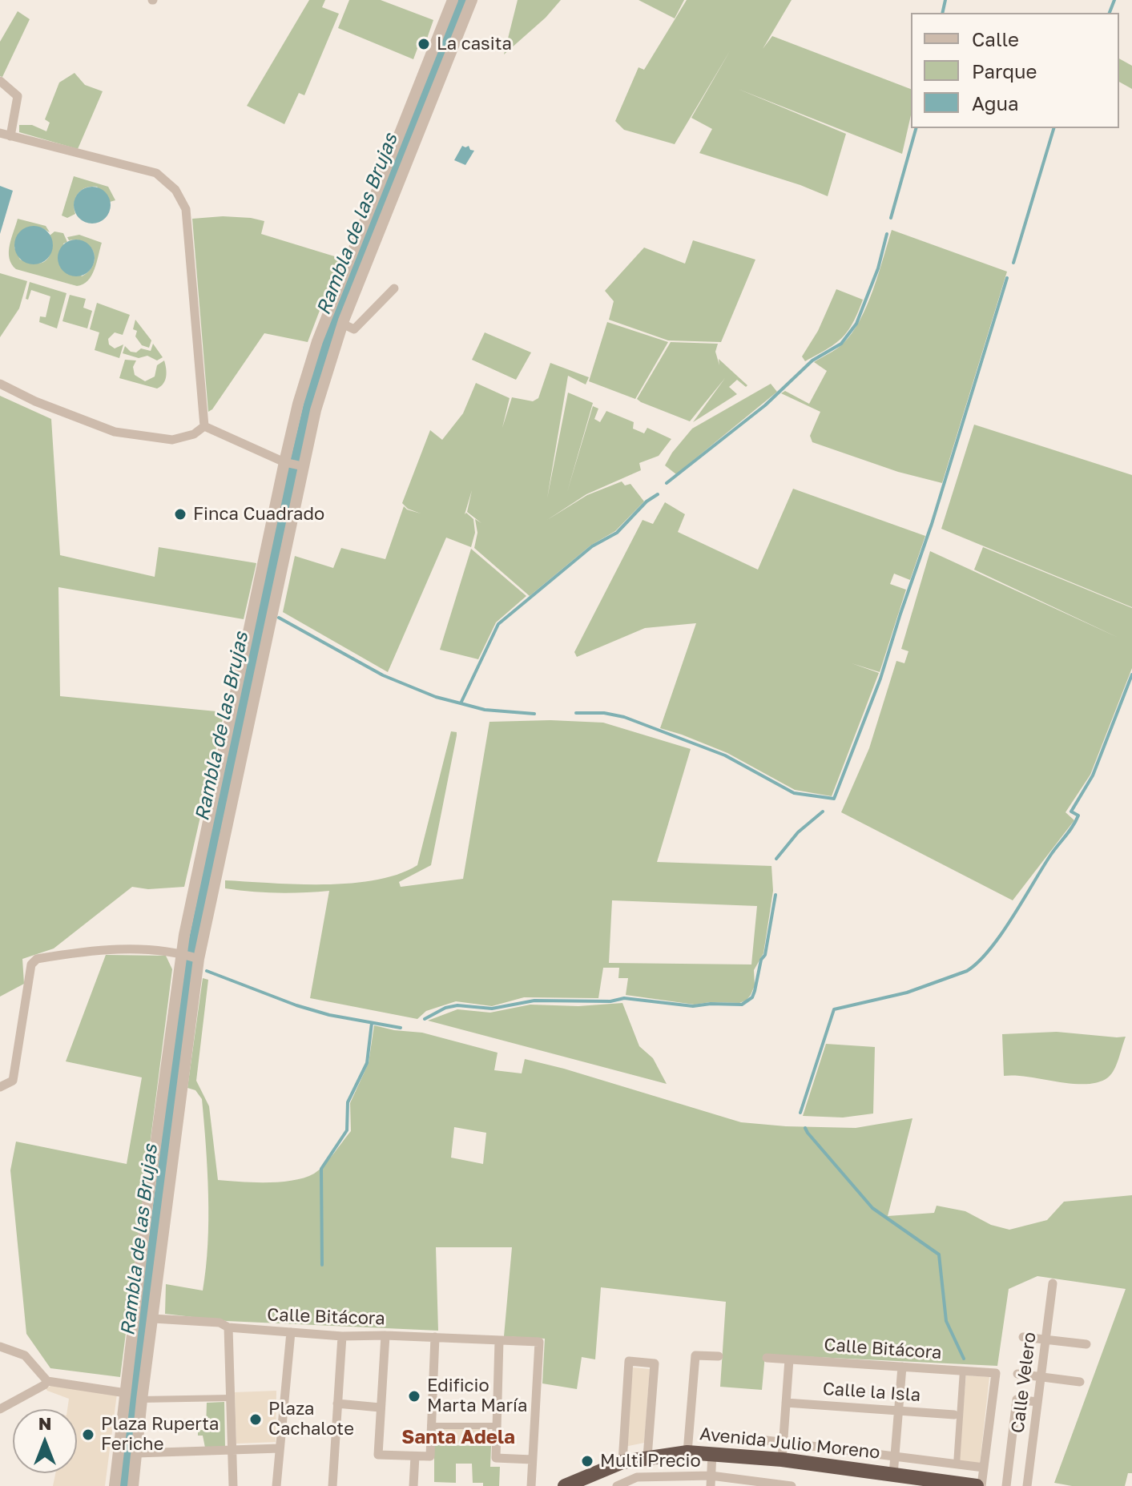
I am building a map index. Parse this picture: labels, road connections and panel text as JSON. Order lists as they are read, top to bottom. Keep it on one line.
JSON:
{"streets":{"highway":["Avenida Julio Moreno"],"street":["Calle Bitácora","Calle Velero","Calle la Isla"]},"districts":["Santa Adela"],"water":["Rambla de las Brujas"],"places":["La casita","Finca Cuadrado","Edificio Marta María","Plaza Cachalote","Plaza Ruperta Feriche","Multi Precio"],"legend":["Calle","Parque","Agua"],"north":"top"}
